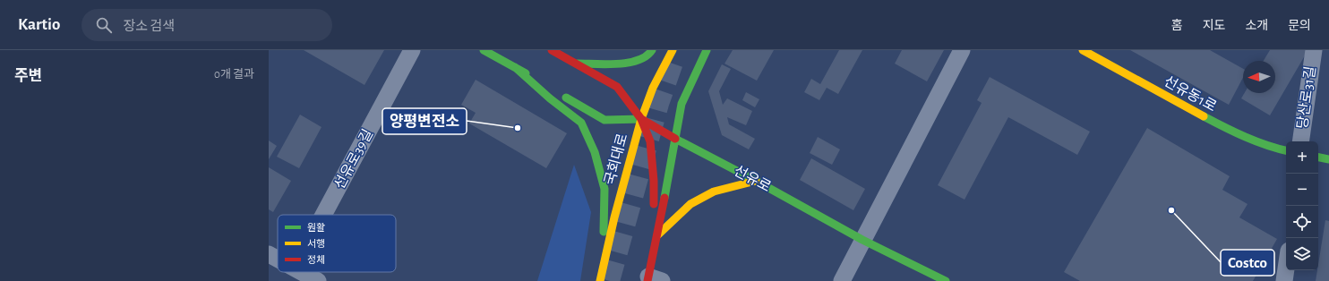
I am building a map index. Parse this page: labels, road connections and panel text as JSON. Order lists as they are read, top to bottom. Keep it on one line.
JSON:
{"streets":{"main road":["선유동1로","국회대로","선유로"],"street":["당산로31길","선유로39길"]},"crossings":[["국회대로","선유로"]],"places":["양평변전소","Costco"],"legend":["원활","서행","정체"],"north":"left","page":{"header":"Kartio","search":"장소 검색","nav":["홈","지도","소개","문의"],"heading":["주변","0개 결과"],"map_buttons":["+","−"]}}
